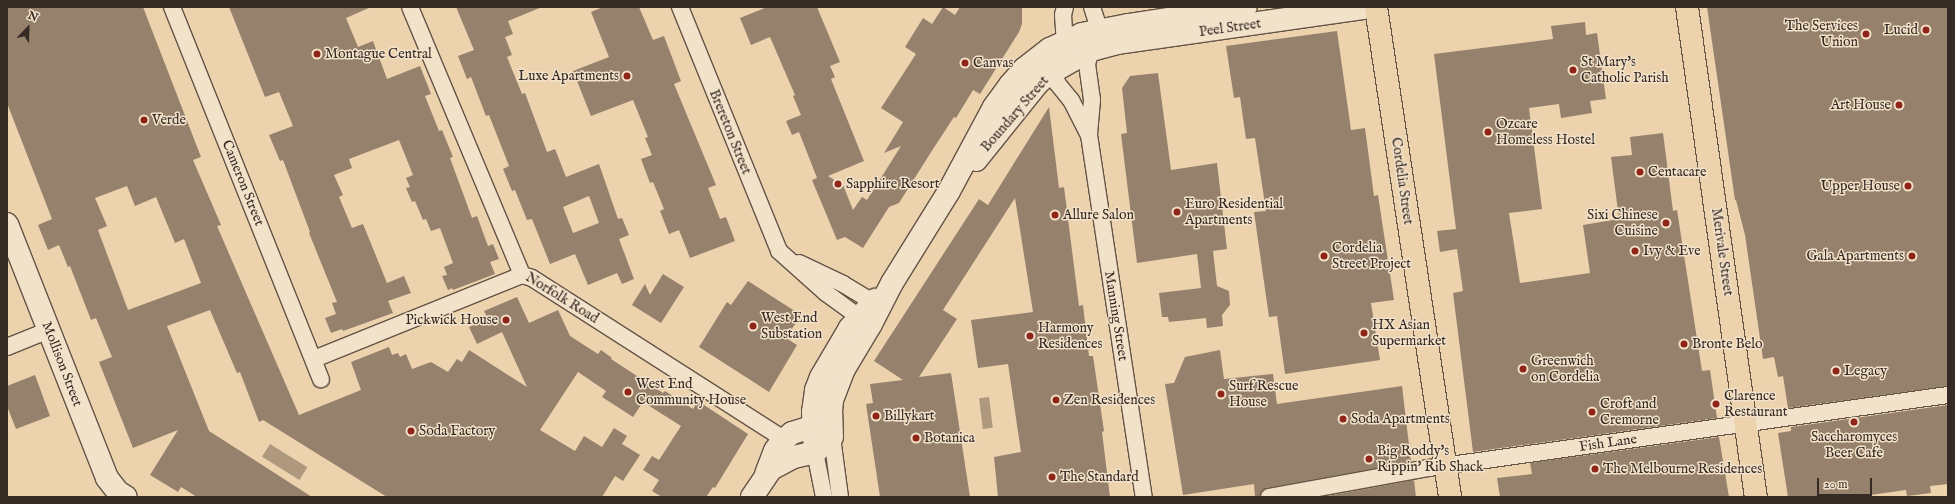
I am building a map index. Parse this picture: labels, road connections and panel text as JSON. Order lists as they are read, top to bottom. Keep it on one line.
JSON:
{"streets":{"main road":["Cordelia Street","Merivale Street"],"street":["Peel Street","Boundary Street","Brereton Street","Cameron Street","Norfolk Road","Manning Street","Mollison Street","Fish Lane"]},"crossings":[["Peel Street","Boundary Street"],["Peel Street","Manning Street"],["Boundary Street","Brereton Street"],["Boundary Street","Manning Street"],["Cordelia Street","Fish Lane"],["Merivale Street","Fish Lane"]],"places":["Lucid","The Services Union","Montague Central","Canvas","St Mary's Catholic Parish","Luxe Apartments","Art House","Verde","Ozcare Homeless Hostel","Centacare","Sapphire Resort","Upper House","Euro Residential Apartments","Allure Salon","Sixi Chinese Cuisine","Ivy & Eve","Cordelia Street Project","Gala Apartments","Pickwick House","West End Substation","HX Asian Supermarket","Harmony Residences","Bronte Belo","Greenwich on Cordelia","Legacy","West End Community House","Surf Rescue House","Zen Residences","Clarence Restaurant","Croft and Cremorne","Billykart","Soda Apartments","Saccharomyces Beer Cafe","Soda Factory","Botanica","Big Roddy's Rippin' Rib Shack","The Melbourne Residences","The Standard"],"scale_bar":"20 m","north":"top right"}
